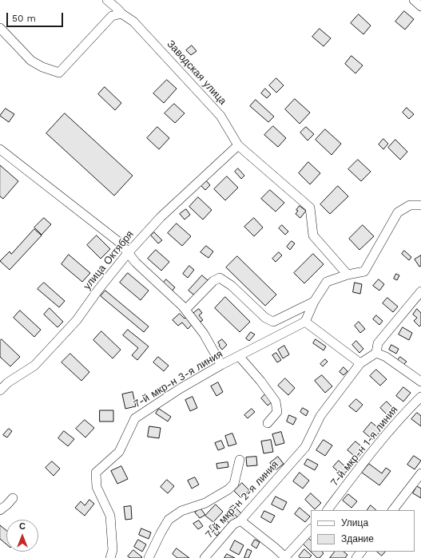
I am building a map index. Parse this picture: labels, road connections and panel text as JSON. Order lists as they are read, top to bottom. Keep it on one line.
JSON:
{"streets":{"street":["Заводская улица","улица Октября","7-й мкр-н 3-я линия","7-й мкр-н 1-я линия","7-й мкр-н 2-я линия"]},"crossings":[["Заводская улица","улица Октября"]],"legend":["Улица","Здание"],"scale_bar":"50 m","north":"top"}
